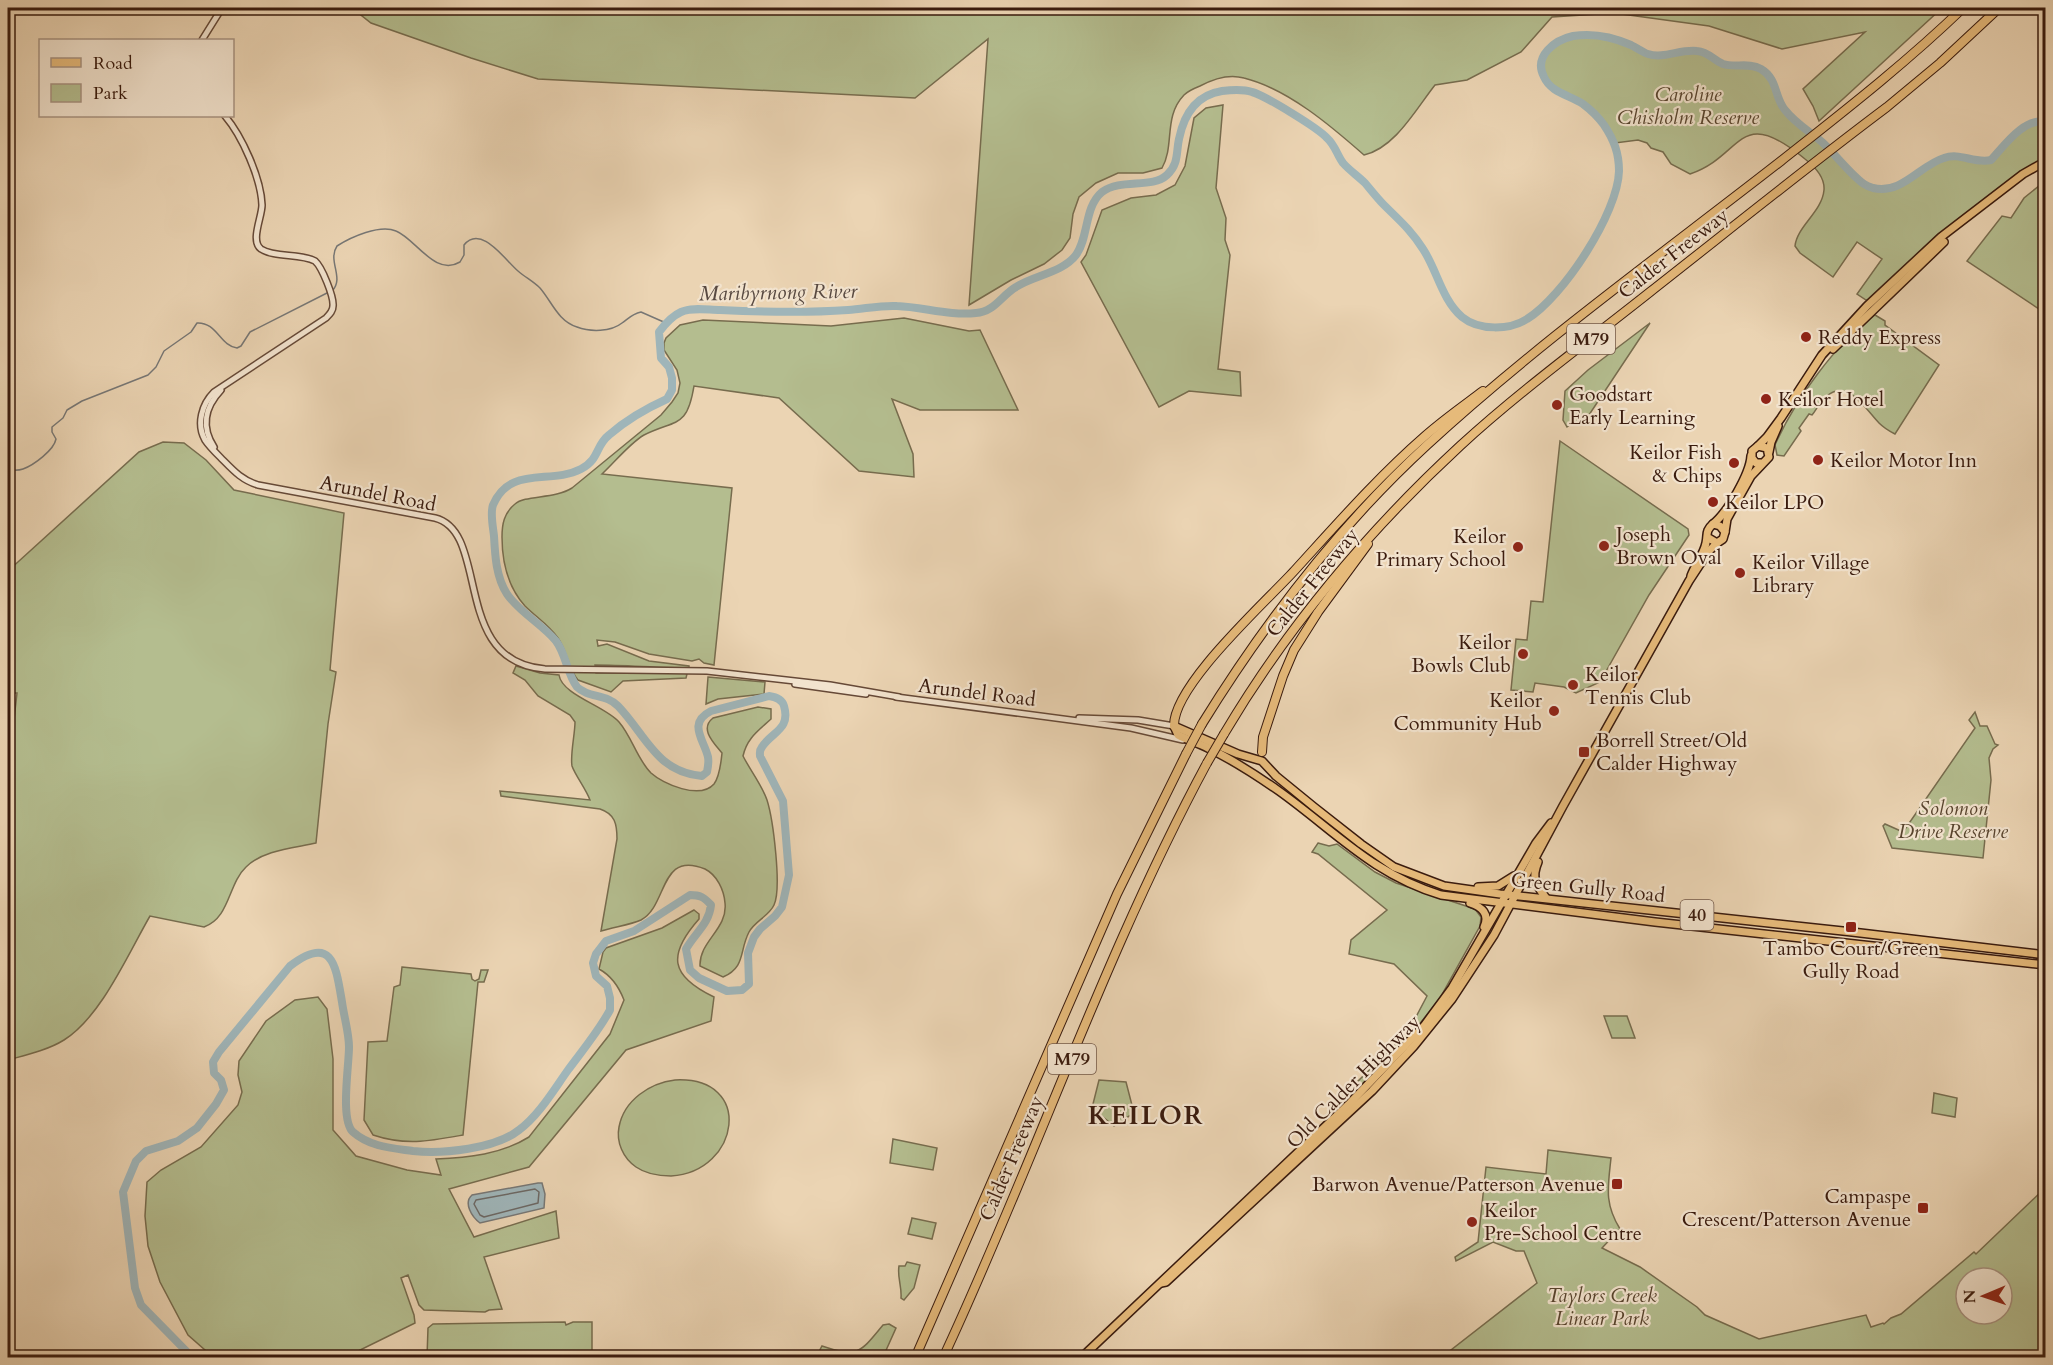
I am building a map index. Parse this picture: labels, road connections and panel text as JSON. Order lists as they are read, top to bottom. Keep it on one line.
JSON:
{"streets":{"highway":["Calder Freeway","M79"],"main road":["Green Gully Road","40","Old Calder Highway"],"street":["Arundel Road"]},"crossings":[["Arundel Road","Green Gully Road"],["Green Gully Road","Old Calder Highway"]],"districts":["KEILOR"],"water":["Maribyrnong River"],"parks":["Caroline Chisholm Reserve","Solomon Drive Reserve","Taylors Creek Linear Park"],"places":{"other":["Reddy Express","Keilor Hotel","Goodstart Early Learning","Keilor Motor Inn","Keilor Fish & Chips","Keilor LPO","Joseph Brown Oval","Keilor Primary School","Keilor Village Library","Keilor Bowls Club","Keilor Tennis Club","Keilor Community Hub","Keilor Pre-School Centre"],"transit":["Borrell Street/Old Calder Highway","Tambo Court/Green Gully Road","Barwon Avenue/Patterson Avenue","Campaspe Crescent/Patterson Avenue"]},"legend":["Road","Park"],"north":"left"}
